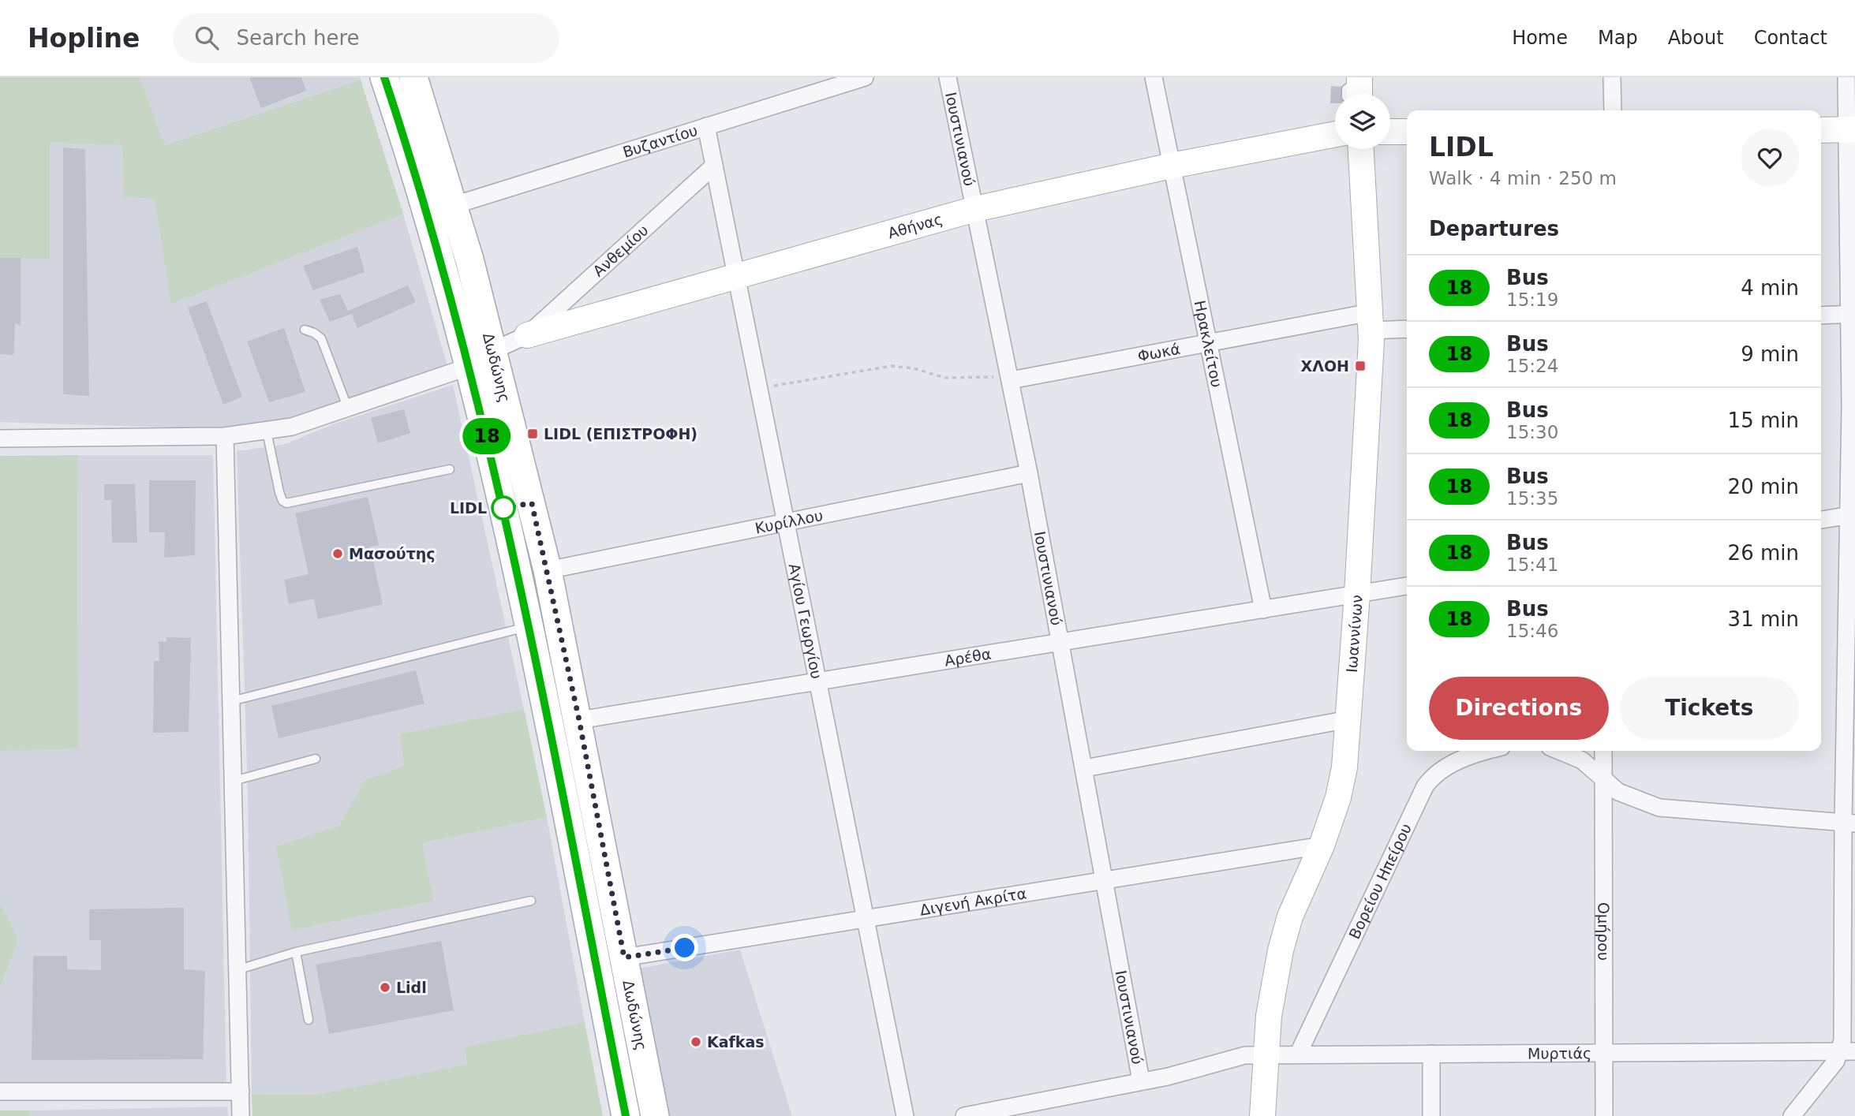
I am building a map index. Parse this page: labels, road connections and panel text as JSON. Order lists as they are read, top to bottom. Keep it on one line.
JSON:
{"streets":{"main road":["Αθήνας","Δωδώνης","Ιωαννίνων"],"street":["Ιουστινιανού","Βυζαντίου","Ανθεμίου","Ηρακλείτου","Φωκά","Κυρίλλου","Αγίου Γεωργίου","Αρέθα","Βορείου Ηπείρου","Διγενή Ακρίτα","Ομήρου","Μυρτιάς"]},"crossings":[["Ιουστινιανού","Αθήνας"],["Ιουστινιανού","Φωκά"],["Ιουστινιανού","Κυρίλλου"],["Ιουστινιανού","Αρέθα"],["Ιουστινιανού","Διγενή Ακρίτα"],["Ιουστινιανού","Μυρτιάς"],["Βυζαντίου","Δωδώνης"],["Βυζαντίου","Αγίου Γεωργίου"],["Αθήνας","Ανθεμίου"],["Αθήνας","Ηρακλείτου"],["Αθήνας","Δωδώνης"],["Αθήνας","Αγίου Γεωργίου"],["Ανθεμίου","Αγίου Γεωργίου"],["Ηρακλείτου","Φωκά"],["Ηρακλείτου","Αρέθα"],["Φωκά","Ιωαννίνων"],["Δωδώνης","Κυρίλλου"],["Δωδώνης","Αρέθα"],["Δωδώνης","Διγενή Ακρίτα"],["Κυρίλλου","Αγίου Γεωργίου"],["Αγίου Γεωργίου","Αρέθα"],["Αγίου Γεωργίου","Διγενή Ακρίτα"],["Ιωαννίνων","Αρέθα"],["Ιωαννίνων","Διγενή Ακρίτα"],["Ιωαννίνων","Μυρτιάς"],["Βορείου Ηπείρου","Μυρτιάς"],["Ομήρου","Μυρτιάς"]],"places":{"transit":["ΧΛΟΗ","LIDL (ΕΠΙΣΤΡΟΦΗ)"],"other":["LIDL","Μασούτης","Lidl","Kafkas"]},"lines":["bus line 18"],"page":{"header":"Hopline","search":"Search here","nav":["Home","Map","About","Contact"],"on_map":"18","heading":[["LIDL","Walk · 4 min · 250 m"],"Departures"],"list":[{"mark":"18","name":"Bus","note":"15:19","value":"4 min"},{"mark":"18","name":"Bus","note":"15:24","value":"9 min"},{"mark":"18","name":"Bus","note":"15:30","value":"15 min"},{"mark":"18","name":"Bus","note":"15:35","value":"20 min"},{"mark":"18","name":"Bus","note":"15:41","value":"26 min"},{"mark":"18","name":"Bus","note":"15:46","value":"31 min"}],"buttons":["Directions","Tickets"]}}
